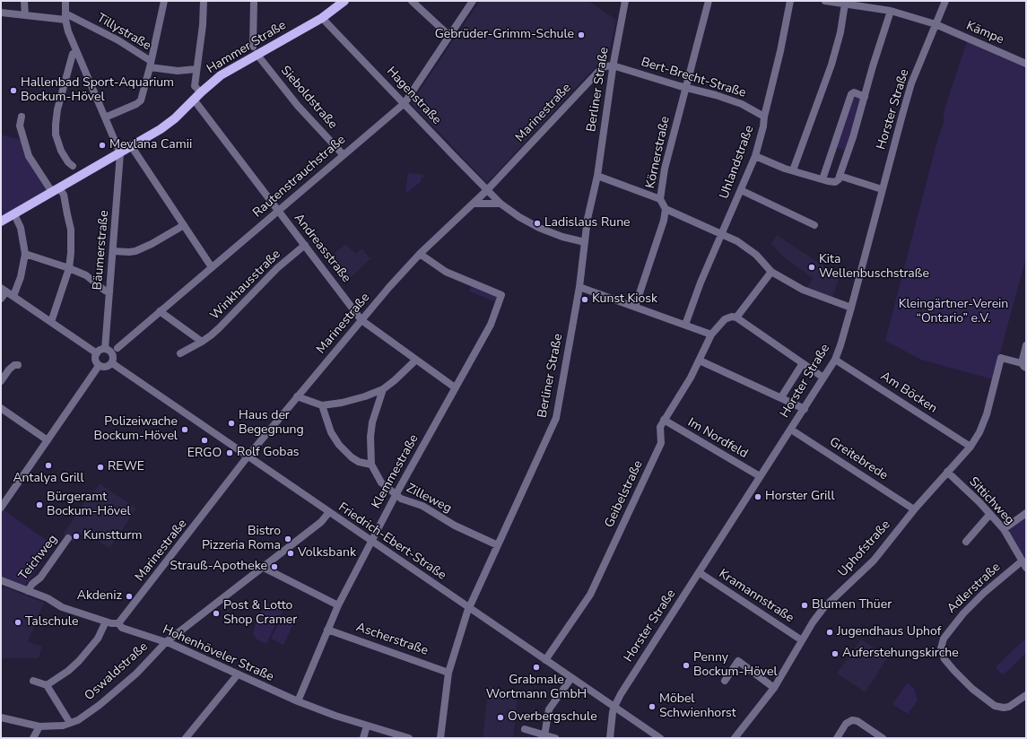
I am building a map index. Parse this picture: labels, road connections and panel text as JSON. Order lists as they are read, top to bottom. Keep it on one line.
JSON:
{"streets":{"main road":["Hammer Straße"],"street":["Tillystraße","Kämpe","Bert-Brecht-Straße","Berliner Straße","Hagenstraße","Sieboldstraße","Horster Straße","Marinestraße","Körnerstraße","Uhlandstraße","Rautenstrauchstraße","Andreasstraße","Bäumerstraße","Winkhausstraße","Am Böcken","Im Nordfeld","Greitebrede","Klemmestraße","Geibelstraße","Zilleweg","Sittichweg","Friedrich-Ebert-Straße","Uphofstraße","Teichweg","Adlerstraße","Kramannstraße","Ascherstraße","Hohenhöveler Straße","Oswaldstraße"]},"crossings":[["Kämpe","Horster Straße"],["Hammer Straße","Hagenstraße"],["Hammer Straße","Sieboldstraße"],["Hammer Straße","Andreasstraße"],["Hammer Straße","Bäumerstraße"],["Bert-Brecht-Straße","Berliner Straße"],["Bert-Brecht-Straße","Marinestraße"],["Bert-Brecht-Straße","Körnerstraße"],["Bert-Brecht-Straße","Uhlandstraße"],["Berliner Straße","Hagenstraße"],["Berliner Straße","Marinestraße"],["Berliner Straße","Zilleweg"],["Berliner Straße","Friedrich-Ebert-Straße"],["Berliner Straße","Ascherstraße"],["Hagenstraße","Marinestraße"],["Hagenstraße","Rautenstrauchstraße"],["Sieboldstraße","Rautenstrauchstraße"],["Horster Straße","Am Böcken"],["Horster Straße","Im Nordfeld"],["Horster Straße","Greitebrede"],["Horster Straße","Friedrich-Ebert-Straße"],["Horster Straße","Kramannstraße"],["Marinestraße","Andreasstraße"],["Marinestraße","Klemmestraße"],["Marinestraße","Friedrich-Ebert-Straße"],["Marinestraße","Hohenhöveler Straße"],["Rautenstrauchstraße","Andreasstraße"],["Andreasstraße","Winkhausstraße"],["Andreasstraße","Klemmestraße"],["Bäumerstraße","Friedrich-Ebert-Straße"],["Am Böcken","Uphofstraße"],["Im Nordfeld","Geibelstraße"],["Greitebrede","Uphofstraße"],["Klemmestraße","Zilleweg"],["Klemmestraße","Friedrich-Ebert-Straße"],["Klemmestraße","Ascherstraße"],["Klemmestraße","Hohenhöveler Straße"],["Geibelstraße","Friedrich-Ebert-Straße"],["Sittichweg","Uphofstraße"],["Sittichweg","Adlerstraße"],["Friedrich-Ebert-Straße","Oswaldstraße"],["Uphofstraße","Kramannstraße"],["Teichweg","Hohenhöveler Straße"],["Hohenhöveler Straße","Oswaldstraße"]],"parks":["Kleingärtner-Verein “Ontario” e.V."],"places":["Gebrüder-Grimm-Schule","Hallenbad Sport-Aquarium Bockum-Hövel","Mevlana Camii","Ladislaus Rune","Kita Wellenbuschstraße","Kunst Kiosk","Haus der Begegnung","Polizeiwache Bockum-Hövel","ERGO","Rolf Gobas","Antalya Grill","REWE","Horster Grill","Bürgeramt Bockum-Hövel","Kunstturm","Bistro Pizzeria Roma","Volksbank","Strauß-Apotheke","Akdeniz","Blumen Thüer","Post & Lotto Shop Cramer","Talschule","Jugendhaus Uphof","Auferstehungskirche","Penny Bockum-Hövel","Grabmale Wortmann GmbH","Möbel Schwienhorst","Overbergschule"]}
